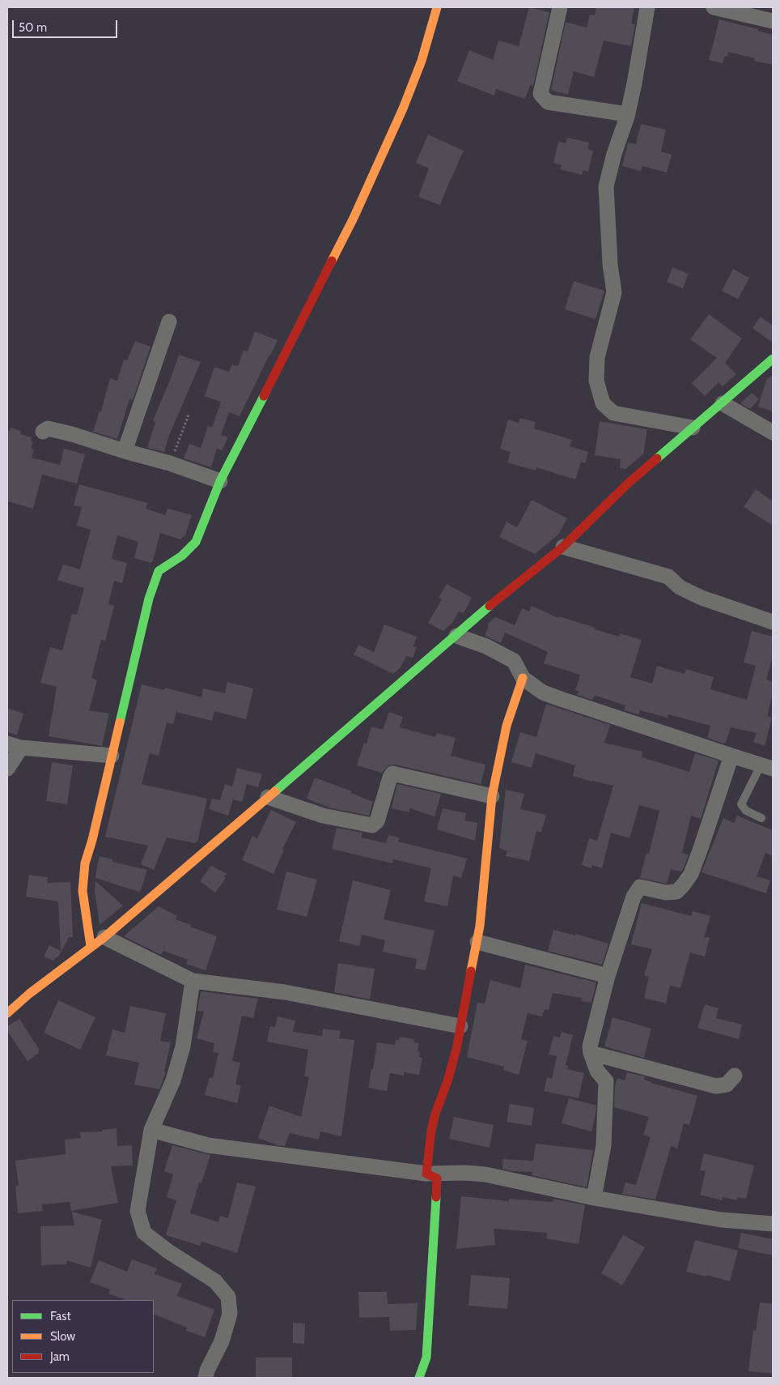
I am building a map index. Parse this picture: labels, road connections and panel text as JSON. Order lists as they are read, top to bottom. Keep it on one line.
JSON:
{"legend":["Fast","Slow","Jam"],"scale_bar":"50 m"}
